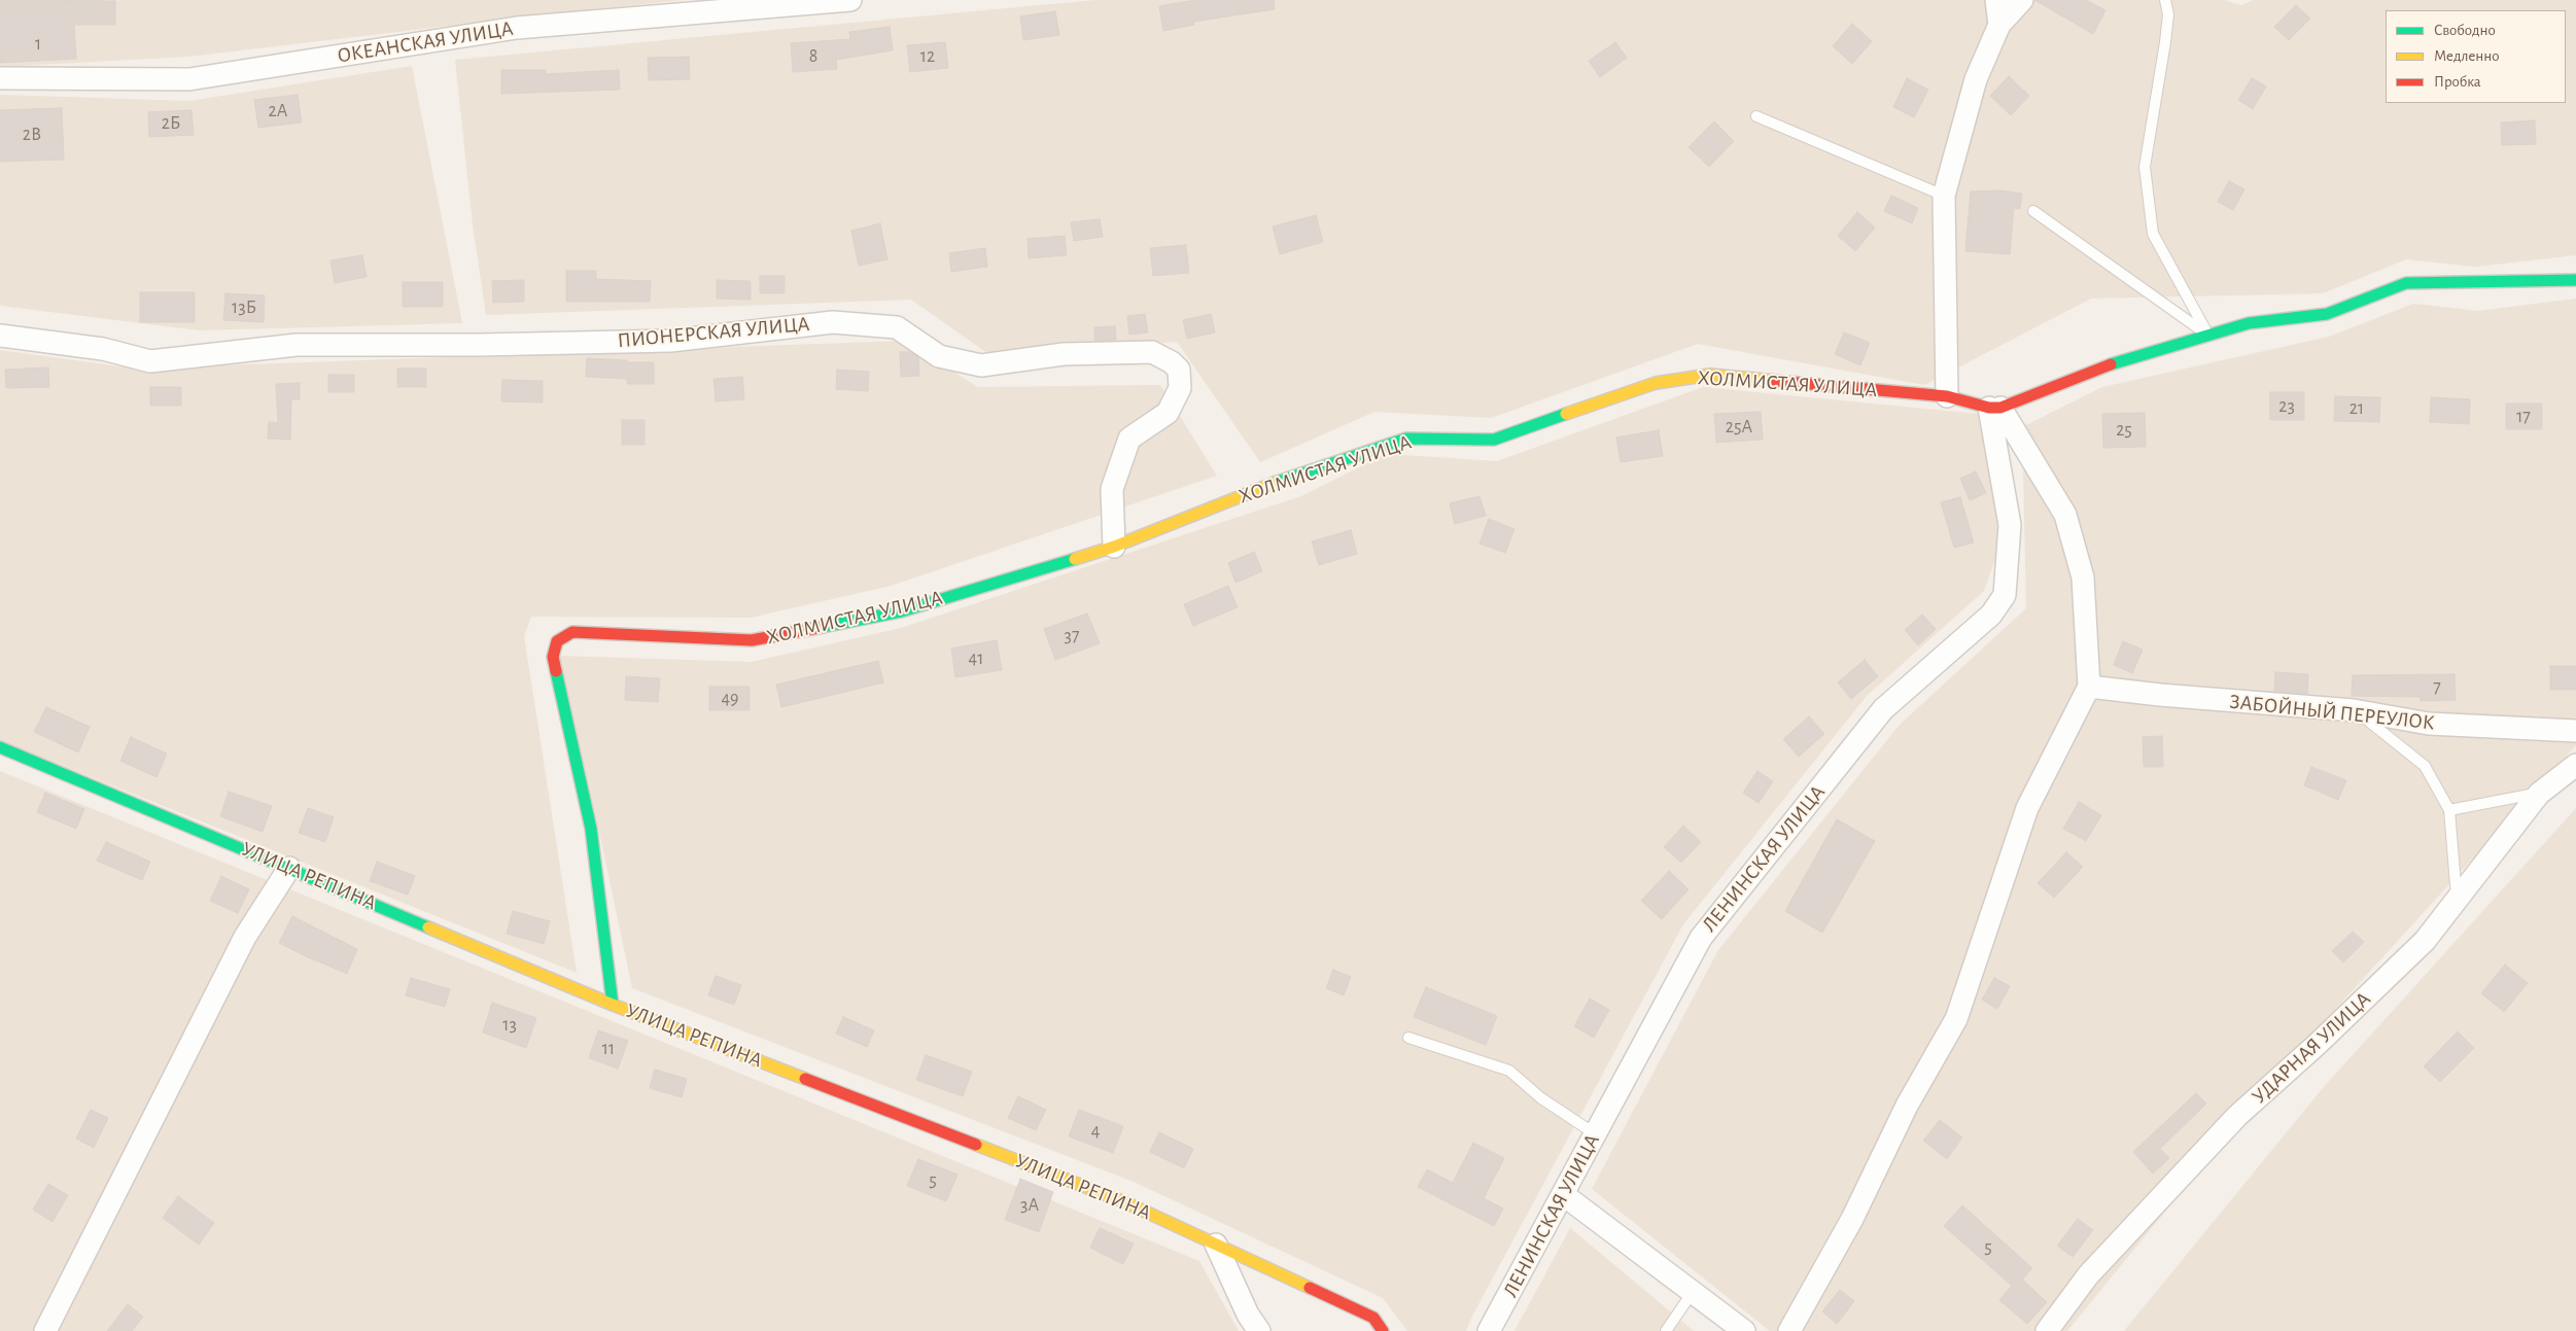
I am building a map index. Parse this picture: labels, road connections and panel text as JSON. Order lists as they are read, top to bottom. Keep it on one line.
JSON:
{"streets":{"street":["ОКЕАНСКАЯ УЛИЦА","ПИОНЕРСКАЯ УЛИЦА","ХОЛМИСТАЯ УЛИЦА","ЗАБОЙНЫЙ ПЕРЕУЛОК","ЛЕНИНСКАЯ УЛИЦА","УЛИЦА РЕПИНА","УДАРНАЯ УЛИЦА"]},"crossings":[["ПИОНЕРСКАЯ УЛИЦА","ХОЛМИСТАЯ УЛИЦА"],["ХОЛМИСТАЯ УЛИЦА","ЛЕНИНСКАЯ УЛИЦА"],["ХОЛМИСТАЯ УЛИЦА","УЛИЦА РЕПИНА"]],"house_numbers":["1","8","12","2А","2Б","2В","13Б","23","21","17","25А","25","37","41","7","49","13","11","4","5","3А","5"],"legend":["Свободно","Медленно","Пробка"]}
